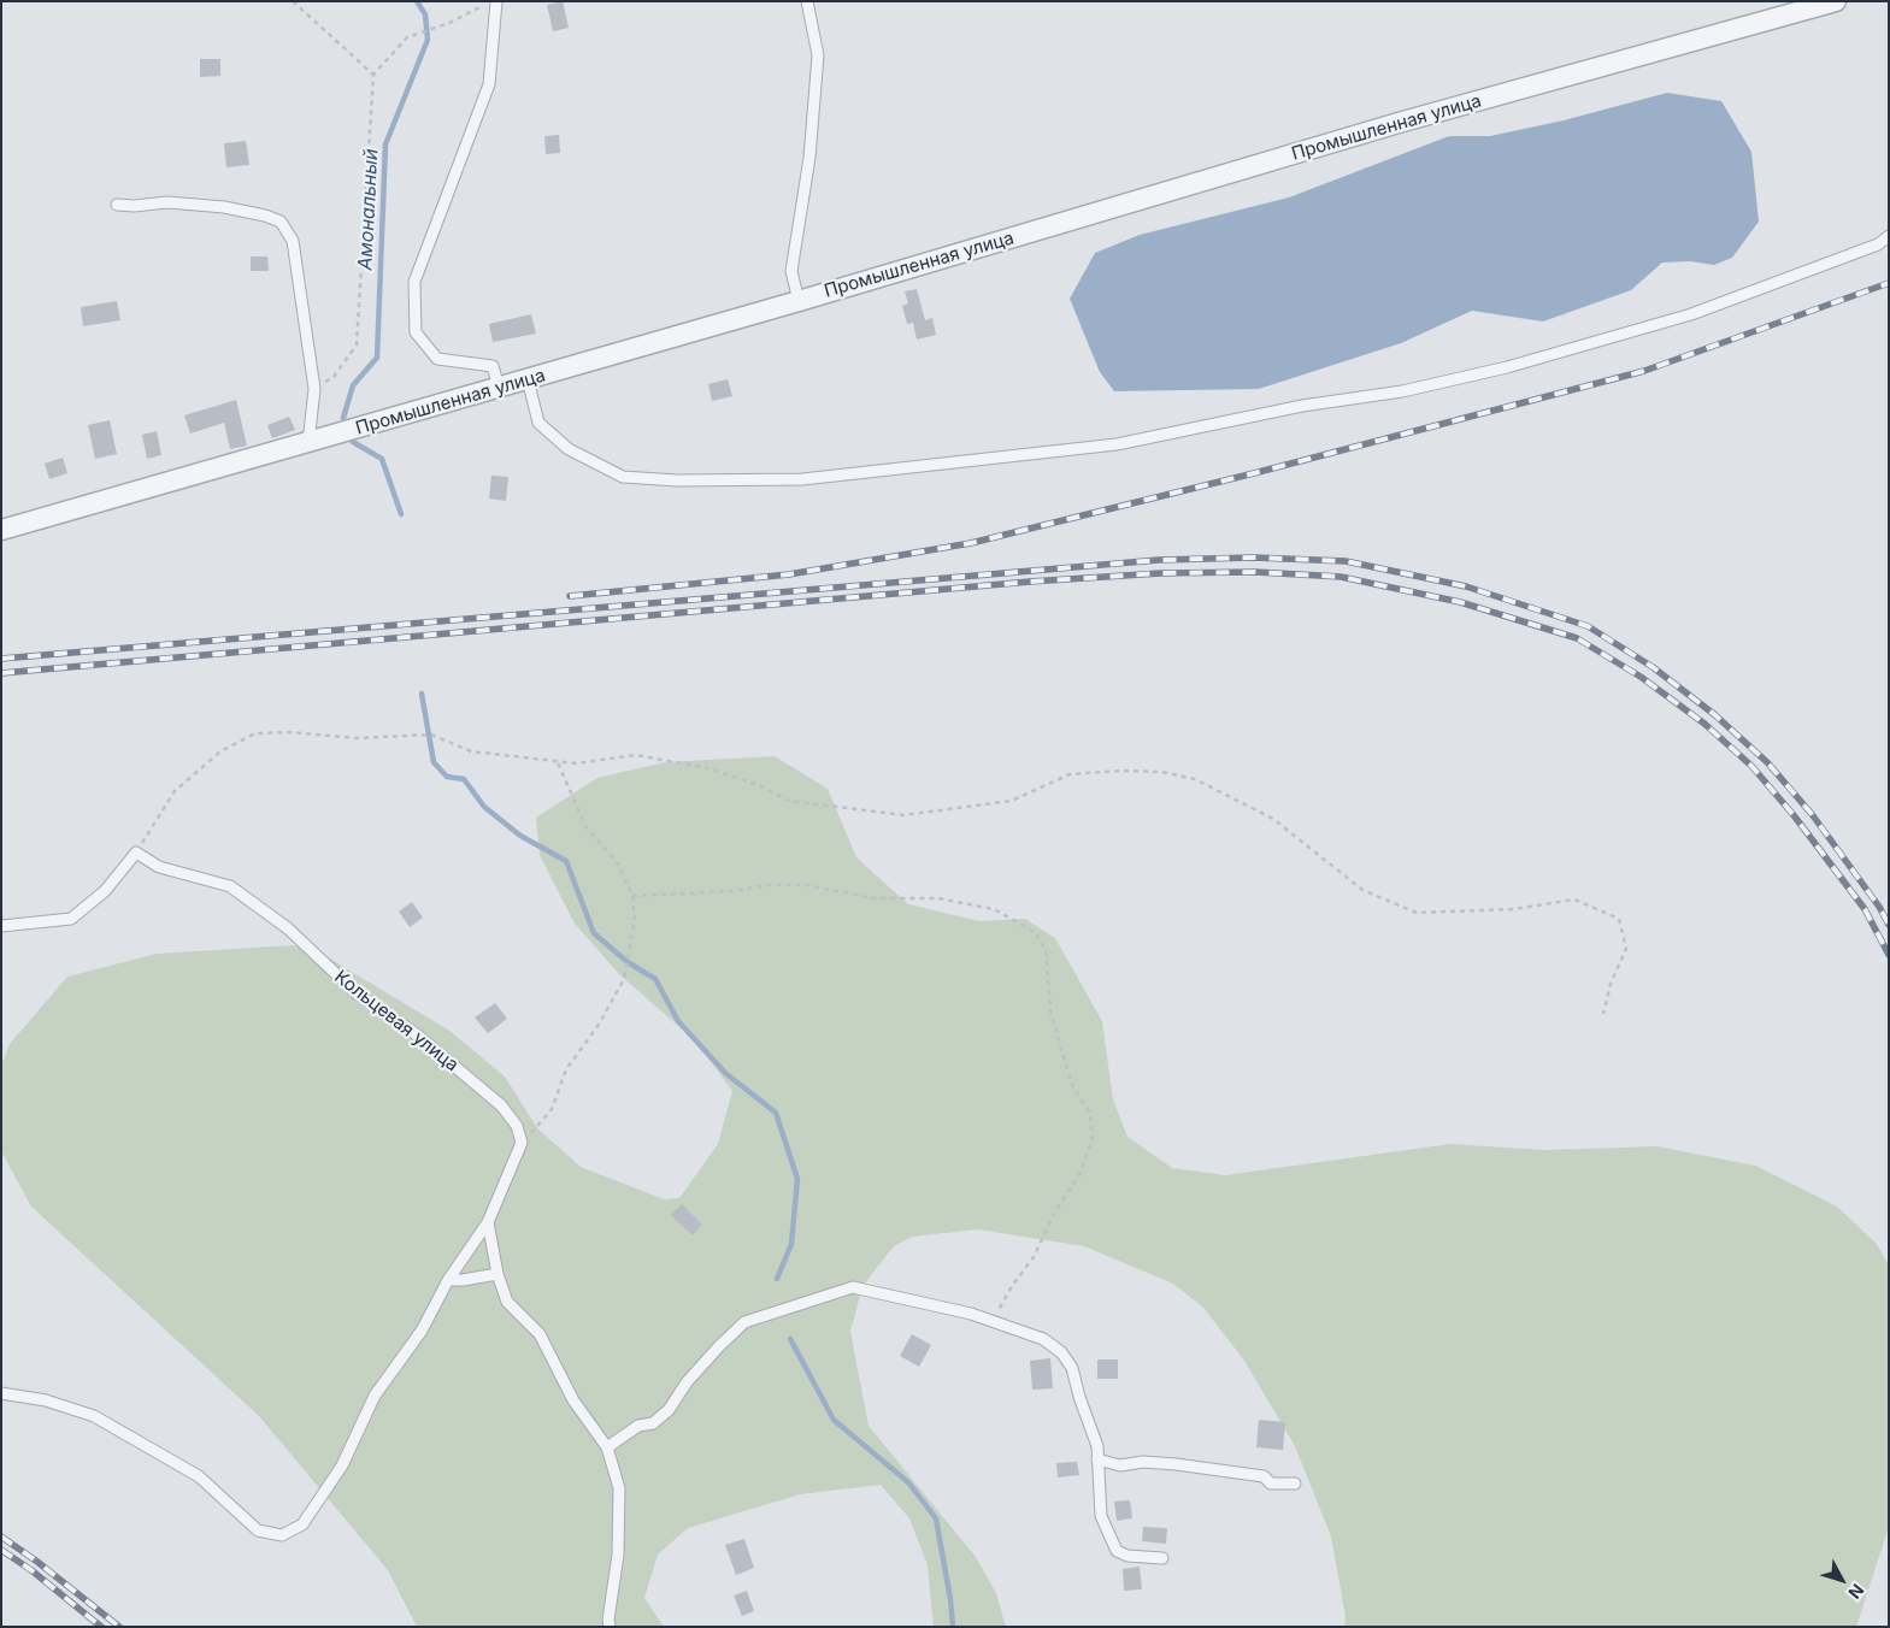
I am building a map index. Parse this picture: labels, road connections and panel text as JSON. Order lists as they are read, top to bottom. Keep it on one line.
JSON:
{"streets":{"street":["Промышленная улица"],"lane":["Кольцевая улица"]},"water":["Амональный"],"north":"bottom right"}
